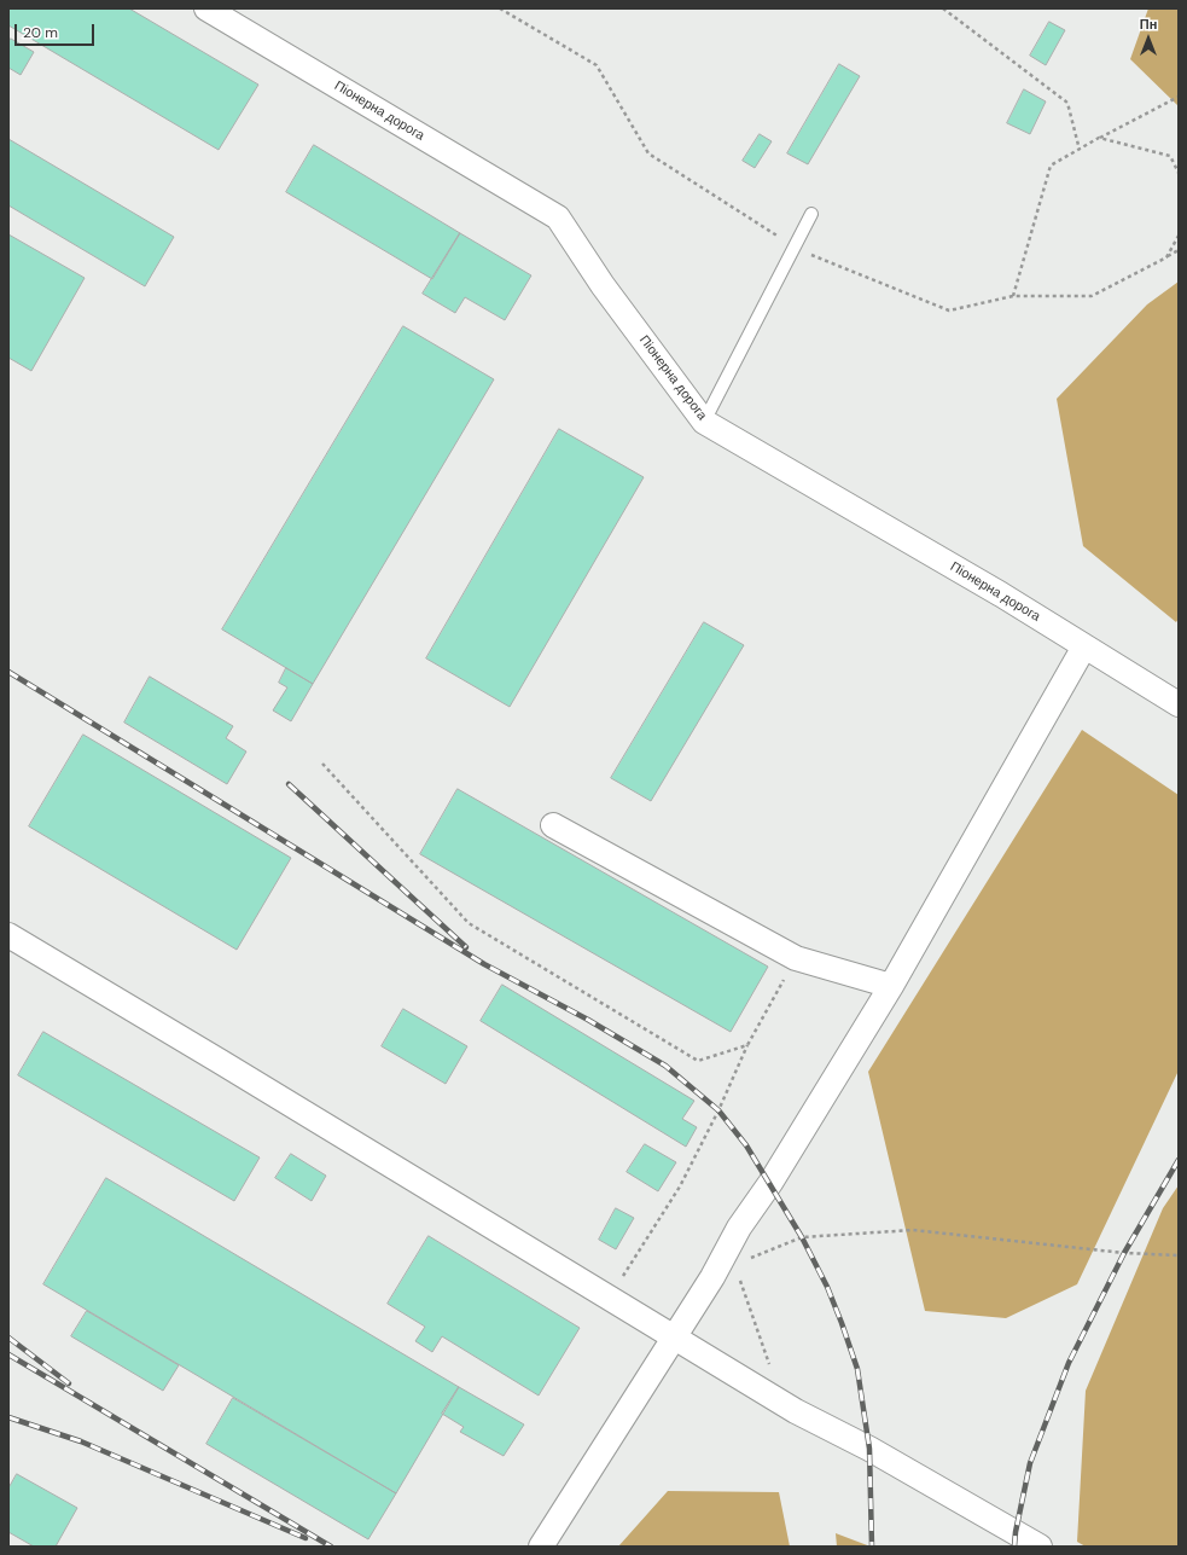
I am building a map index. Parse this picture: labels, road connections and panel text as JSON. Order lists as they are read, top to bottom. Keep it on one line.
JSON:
{"streets":{"street":["Піонерна дорога"]},"scale_bar":"20 m","north":"top"}
